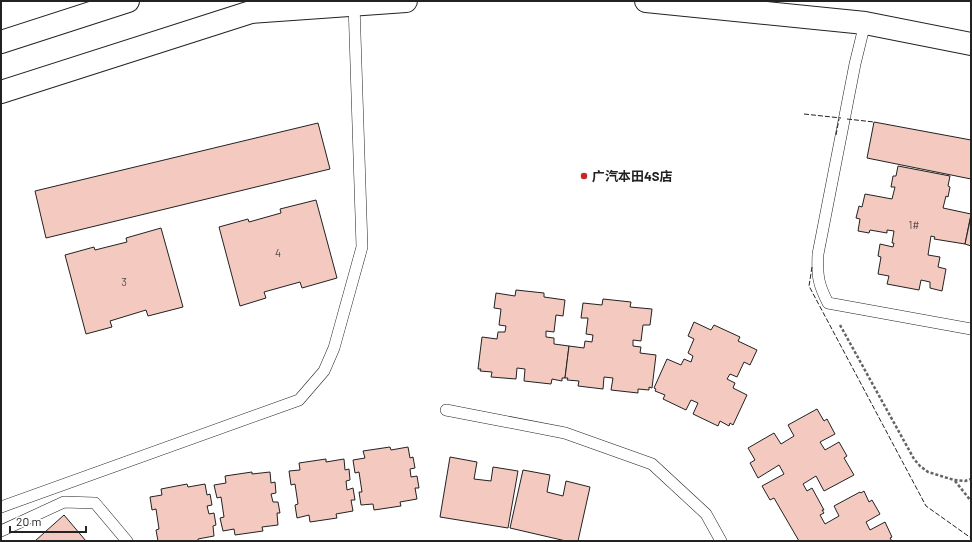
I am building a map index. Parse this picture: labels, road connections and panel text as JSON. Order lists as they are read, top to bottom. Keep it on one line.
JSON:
{"places":["广汽本田4S店"],"house_numbers":["1#","4","3"],"scale_bar":"20 m"}
